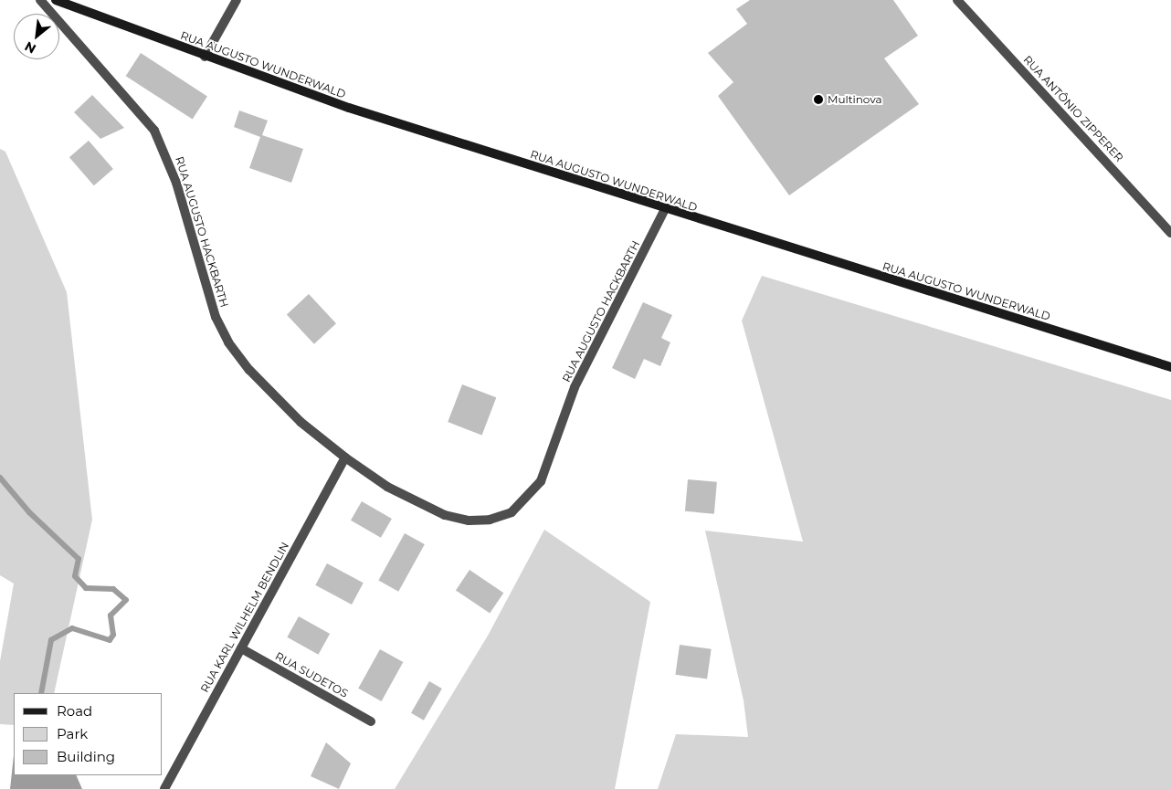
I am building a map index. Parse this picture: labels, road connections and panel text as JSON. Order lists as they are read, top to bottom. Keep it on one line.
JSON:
{"streets":{"main road":["RUA AUGUSTO WUNDERWALD"],"street":["RUA ANTÔNIO ZIPPERER","RUA AUGUSTO HACKBARTH","RUA KARL WILHELM BENDLIN","RUA SUDETOS"]},"crossings":[["RUA AUGUSTO WUNDERWALD","RUA AUGUSTO HACKBARTH"],["RUA AUGUSTO HACKBARTH","RUA KARL WILHELM BENDLIN"],["RUA KARL WILHELM BENDLIN","RUA SUDETOS"]],"places":["Multinova"],"legend":["Road","Park","Building"],"north":"bottom left"}
